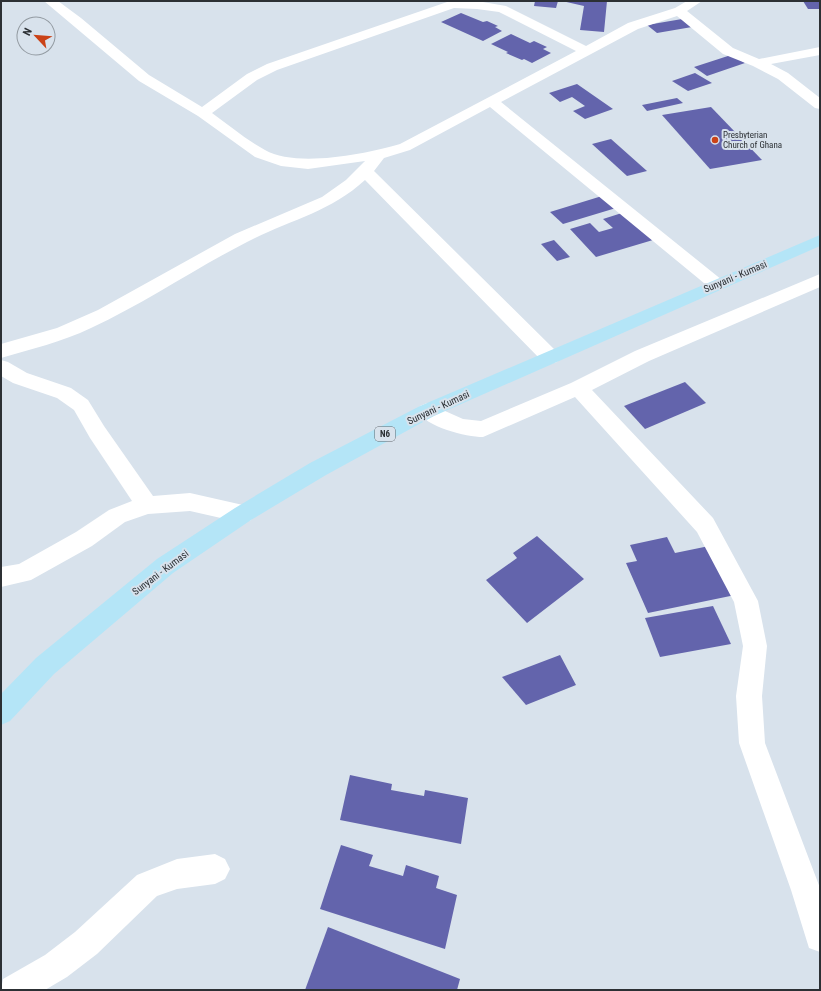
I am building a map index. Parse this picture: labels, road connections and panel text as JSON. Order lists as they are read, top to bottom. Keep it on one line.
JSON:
{"streets":{"main road":["Sunyani - Kumasi","N6"]},"places":["Presbyterian Church of Ghana"],"north":"top left"}
